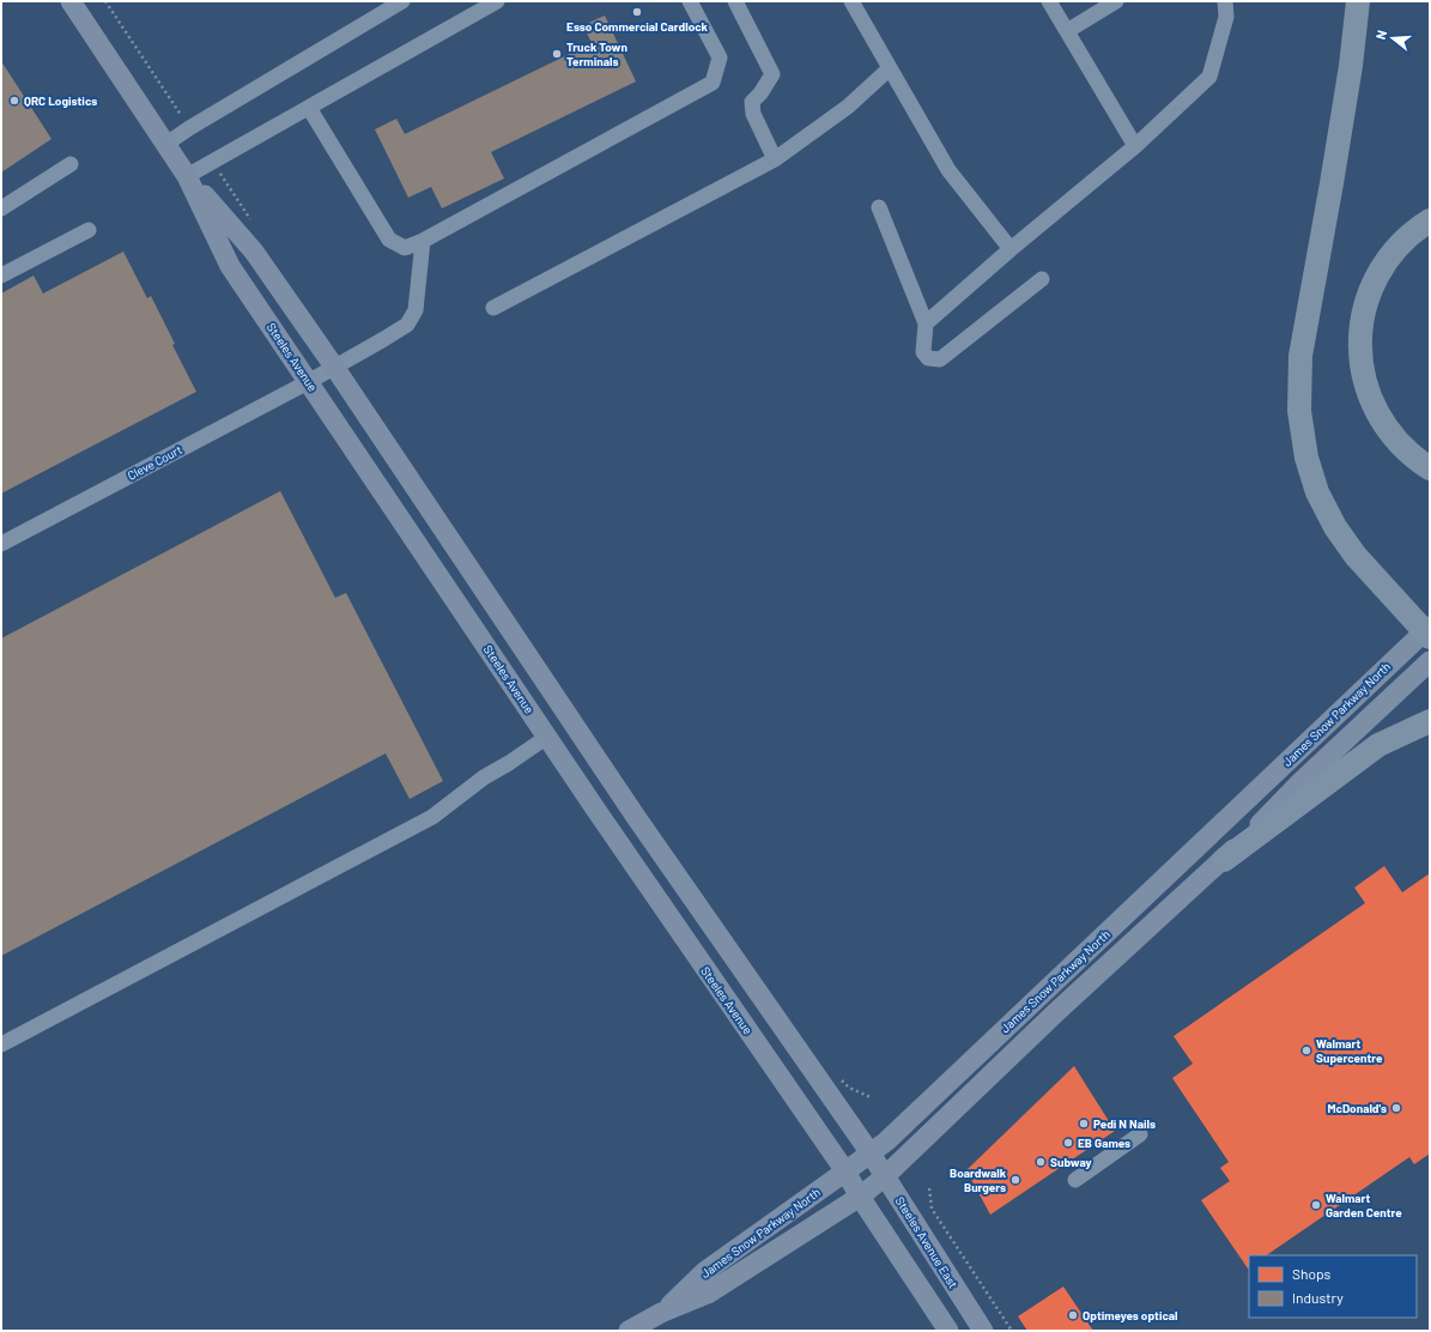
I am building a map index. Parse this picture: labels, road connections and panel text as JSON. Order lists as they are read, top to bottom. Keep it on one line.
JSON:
{"streets":{"main road":["Steeles Avenue","James Snow Parkway North","Steeles Avenue East"],"street":["Cleve Court"]},"crossings":[["Steeles Avenue","Cleve Court"],["Steeles Avenue","James Snow Parkway North"],["Steeles Avenue","Steeles Avenue East"],["James Snow Parkway North","Steeles Avenue East"]],"places":["Esso Commercial Cardlock","Truck Town Terminals","QRC Logistics","Walmart Supercentre","McDonald's","Pedi N Nails","EB Games","Subway","Boardwalk Burgers","Walmart Garden Centre","Optimeyes optical"],"legend":["Shops","Industry"],"north":"left"}
